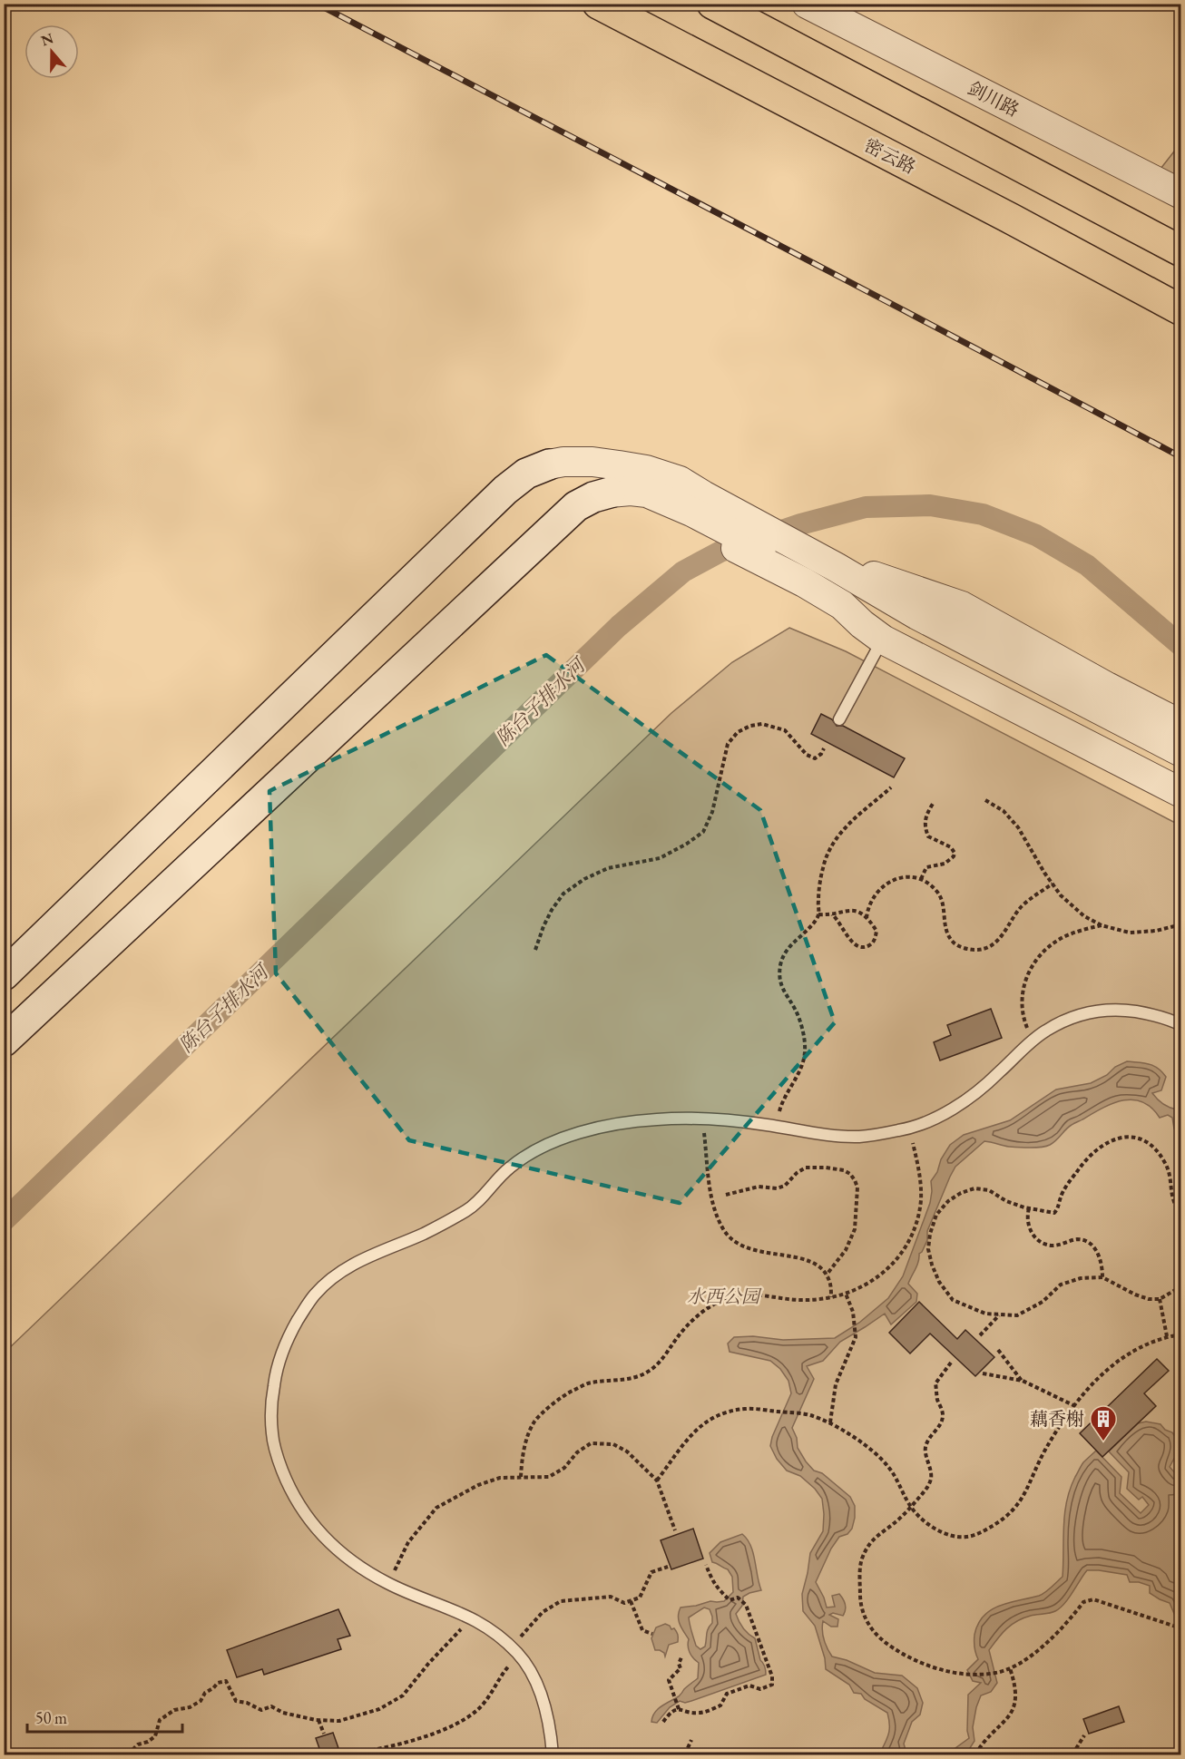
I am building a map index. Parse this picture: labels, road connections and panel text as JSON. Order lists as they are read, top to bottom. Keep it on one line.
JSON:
{"streets":{"highway":["密云路"],"street":["剑川路"]},"water":["陈台子排水河"],"parks":["水西公园"],"places":{"building":["藕香榭"]},"scale_bar":"50 m","north":"top"}
